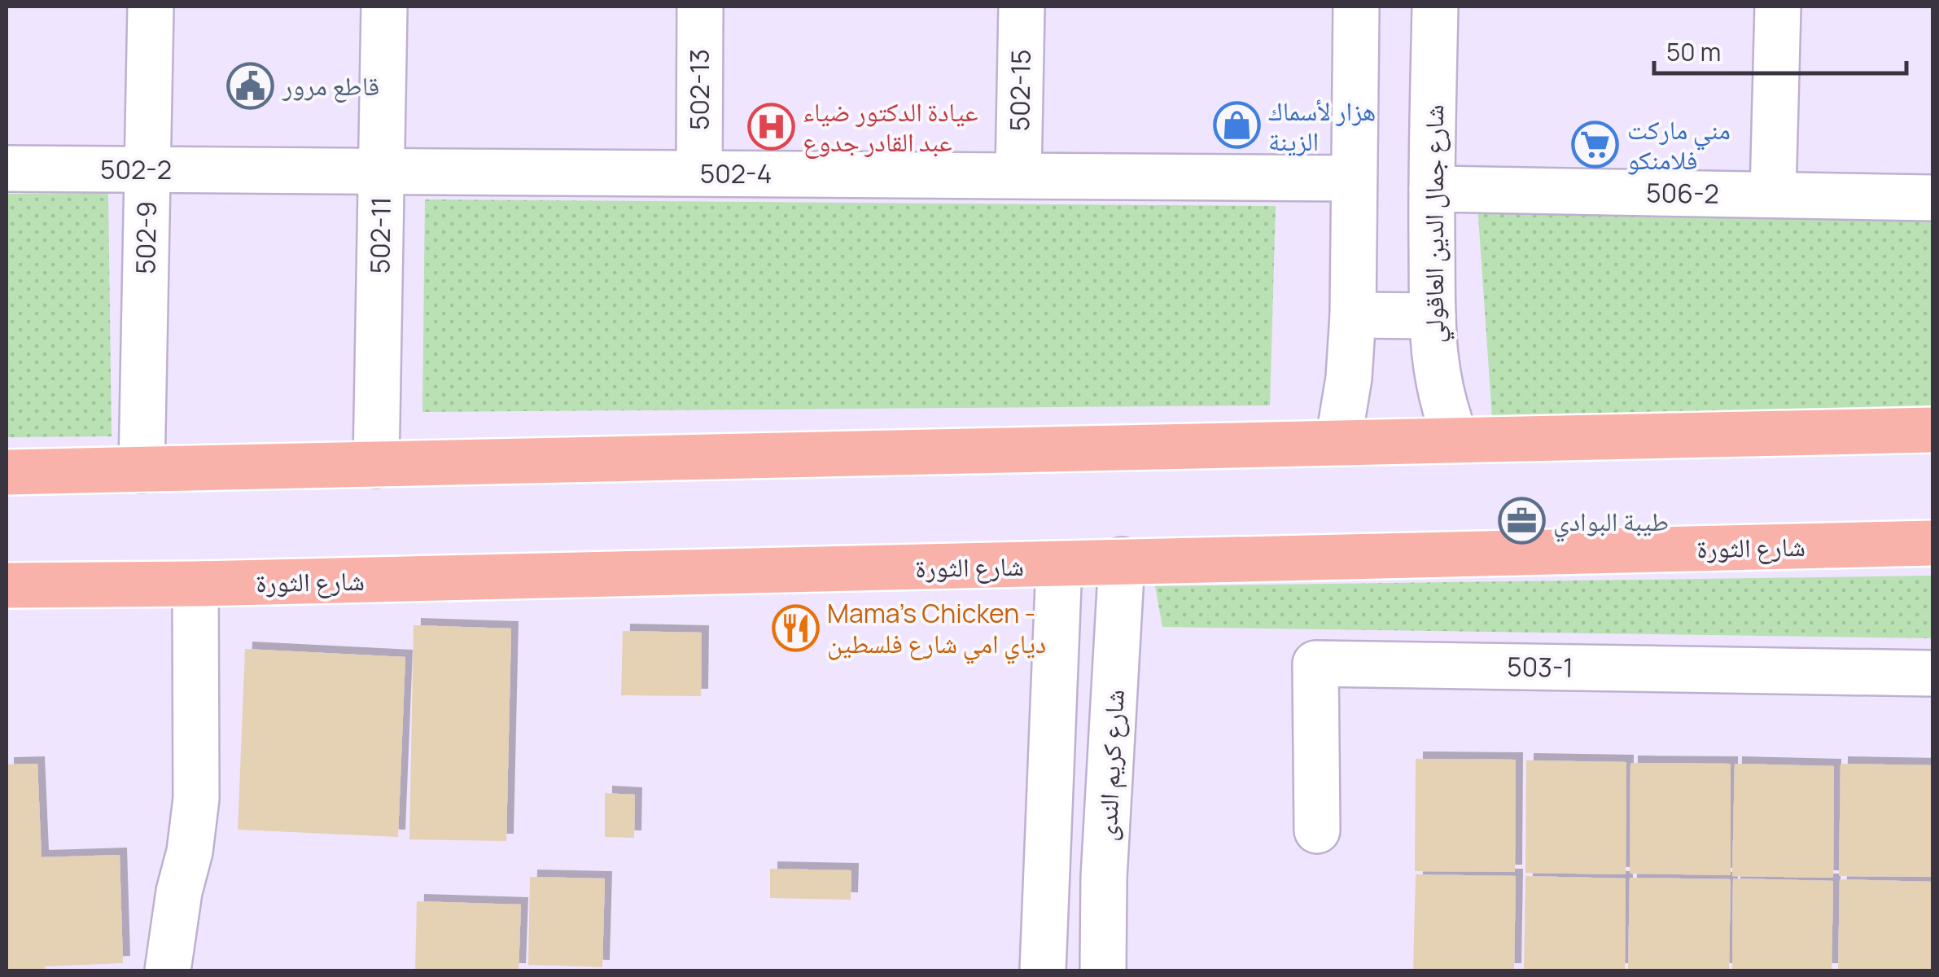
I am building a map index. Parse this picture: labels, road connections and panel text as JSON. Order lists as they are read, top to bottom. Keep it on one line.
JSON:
{"streets":{"main road":["شارع الثورة"],"street":["502-13","502-15","502-2","502-4","506-2","شارع جمال الدين العاقولي","502-11","502-9","503-1","شارع كريم الندى"]},"crossings":[["502-13","502-4"],["502-15","502-4"],["502-2","502-4"],["502-2","502-9"],["502-4","502-11"],["506-2","شارع جمال الدين العاقولي"],["شارع الثورة","شارع كريم الندى"]],"places":{"public building":["قاطع مرور"],"shop":["هزار لأسماك الزينة"],"hospital":["عيادة الدكتور ضياء عبد القادر جدوع"],"supermarket":["مني ماركت فلامنكو"],"office":["طيبة البوادي"],"restaurant":["Mama's Chicken - دياي امي شارع فلسطين"]},"scale_bar":"50 m"}
